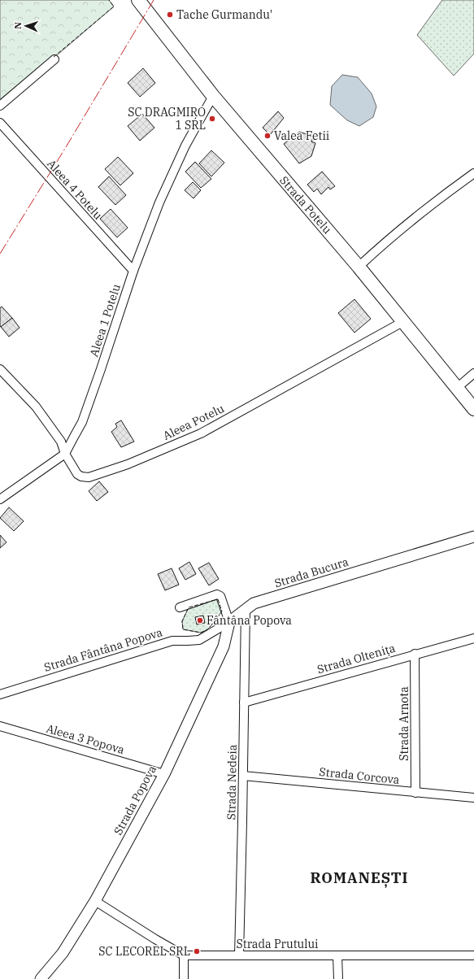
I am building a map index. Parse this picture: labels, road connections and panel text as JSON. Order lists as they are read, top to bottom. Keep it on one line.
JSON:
{"streets":{"main road":["Strada Potelu"],"street":["Aleea 4 Potelu","Aleea 1 Potelu","Aleea Potelu","Strada Bucura","Strada Fântâna Popova","Strada Oltenița","Strada Arnota","Aleea 3 Popova","Strada Corcova","Strada Nedeia","Strada Popova","Strada Prutului"]},"crossings":[["Aleea 4 Potelu","Aleea 1 Potelu"],["Strada Potelu","Aleea 1 Potelu"],["Strada Potelu","Aleea Potelu"],["Aleea 1 Potelu","Aleea Potelu"],["Strada Bucura","Strada Fântâna Popova"],["Strada Bucura","Strada Nedeia"],["Strada Bucura","Strada Popova"],["Strada Fântâna Popova","Strada Popova"],["Strada Oltenița","Strada Arnota"],["Strada Oltenița","Strada Nedeia"],["Strada Arnota","Strada Corcova"],["Aleea 3 Popova","Strada Popova"],["Strada Corcova","Strada Nedeia"],["Strada Nedeia","Strada Prutului"],["Strada Popova","Strada Prutului"]],"districts":["ROMANEȘTI"],"places":["Tache Gurmandu'","SC DRAGMIRO 1 SRL","Valea Fetii","Fântâna Popova","SC LECOREL SRL"],"north":"left"}
